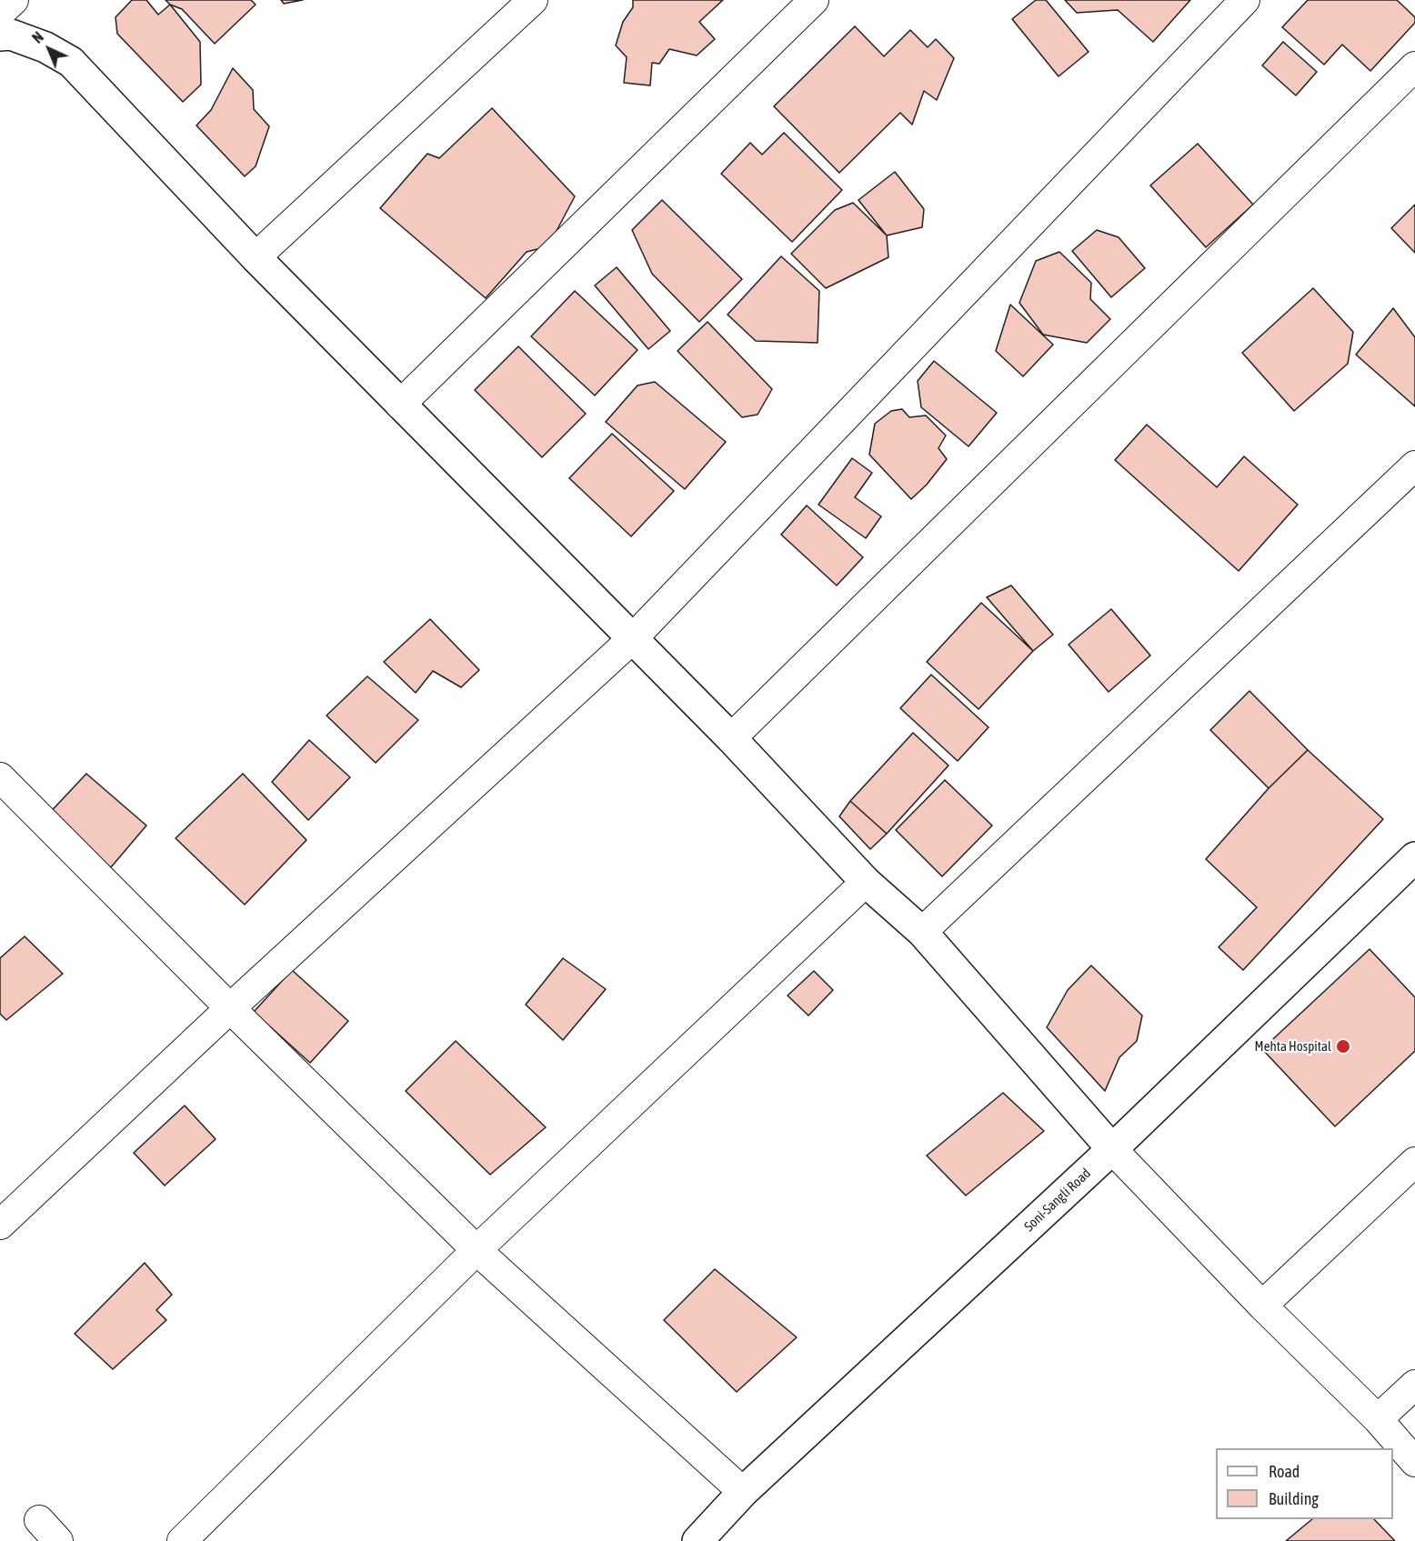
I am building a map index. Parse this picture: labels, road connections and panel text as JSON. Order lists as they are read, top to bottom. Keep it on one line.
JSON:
{"streets":{"street":["Soni-Sangli Road"]},"places":["Mehta Hospital"],"legend":["Road","Building"],"north":"top left"}
